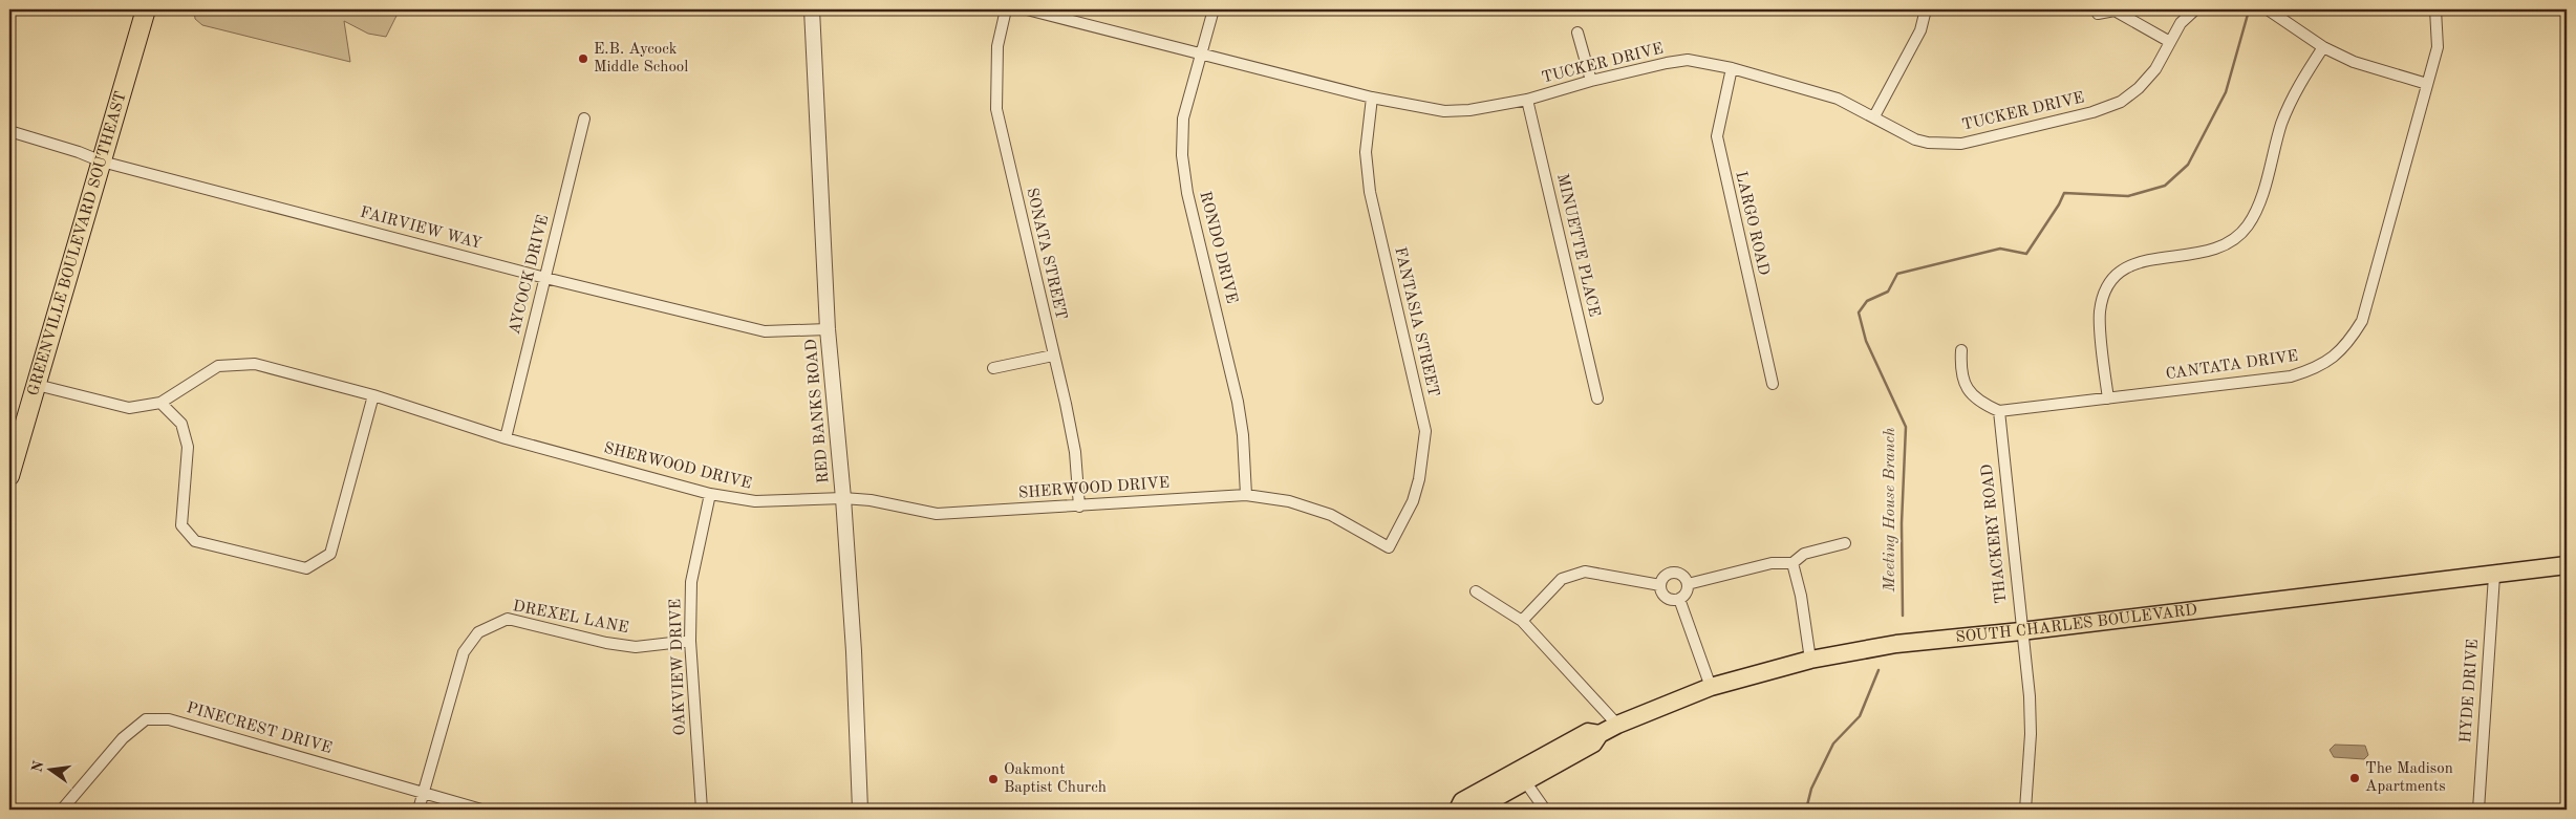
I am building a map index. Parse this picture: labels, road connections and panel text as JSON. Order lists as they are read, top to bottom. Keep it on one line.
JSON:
{"streets":{"highway":["GREENVILLE BOULEVARD SOUTHEAST"],"main road":["SOUTH CHARLES BOULEVARD"],"street":["TUCKER DRIVE","LARGO ROAD","FAIRVIEW WAY","MINUETTE PLACE","RONDO DRIVE","SONATA STREET","AYCOCK DRIVE","FANTASIA STREET","CANTATA DRIVE","RED BANKS ROAD","SHERWOOD DRIVE","THACKERY ROAD","DREXEL LANE","OAKVIEW DRIVE","HYDE DRIVE","PINECREST DRIVE"]},"crossings":[["TUCKER DRIVE","LARGO ROAD"],["TUCKER DRIVE","MINUETTE PLACE"],["TUCKER DRIVE","RONDO DRIVE"],["TUCKER DRIVE","FANTASIA STREET"],["FAIRVIEW WAY","GREENVILLE BOULEVARD SOUTHEAST"],["FAIRVIEW WAY","AYCOCK DRIVE"],["FAIRVIEW WAY","RED BANKS ROAD"],["GREENVILLE BOULEVARD SOUTHEAST","SHERWOOD DRIVE"],["RONDO DRIVE","SHERWOOD DRIVE"],["SONATA STREET","SHERWOOD DRIVE"],["AYCOCK DRIVE","SHERWOOD DRIVE"],["FANTASIA STREET","SHERWOOD DRIVE"],["CANTATA DRIVE","THACKERY ROAD"],["RED BANKS ROAD","SHERWOOD DRIVE"],["SHERWOOD DRIVE","OAKVIEW DRIVE"],["THACKERY ROAD","SOUTH CHARLES BOULEVARD"],["DREXEL LANE","OAKVIEW DRIVE"],["DREXEL LANE","PINECREST DRIVE"],["SOUTH CHARLES BOULEVARD","HYDE DRIVE"]],"water":["Meeting House Branch"],"places":["E.B. Aycock Middle School","The Madison Apartments","Oakmont Baptist Church"],"north":"left"}
